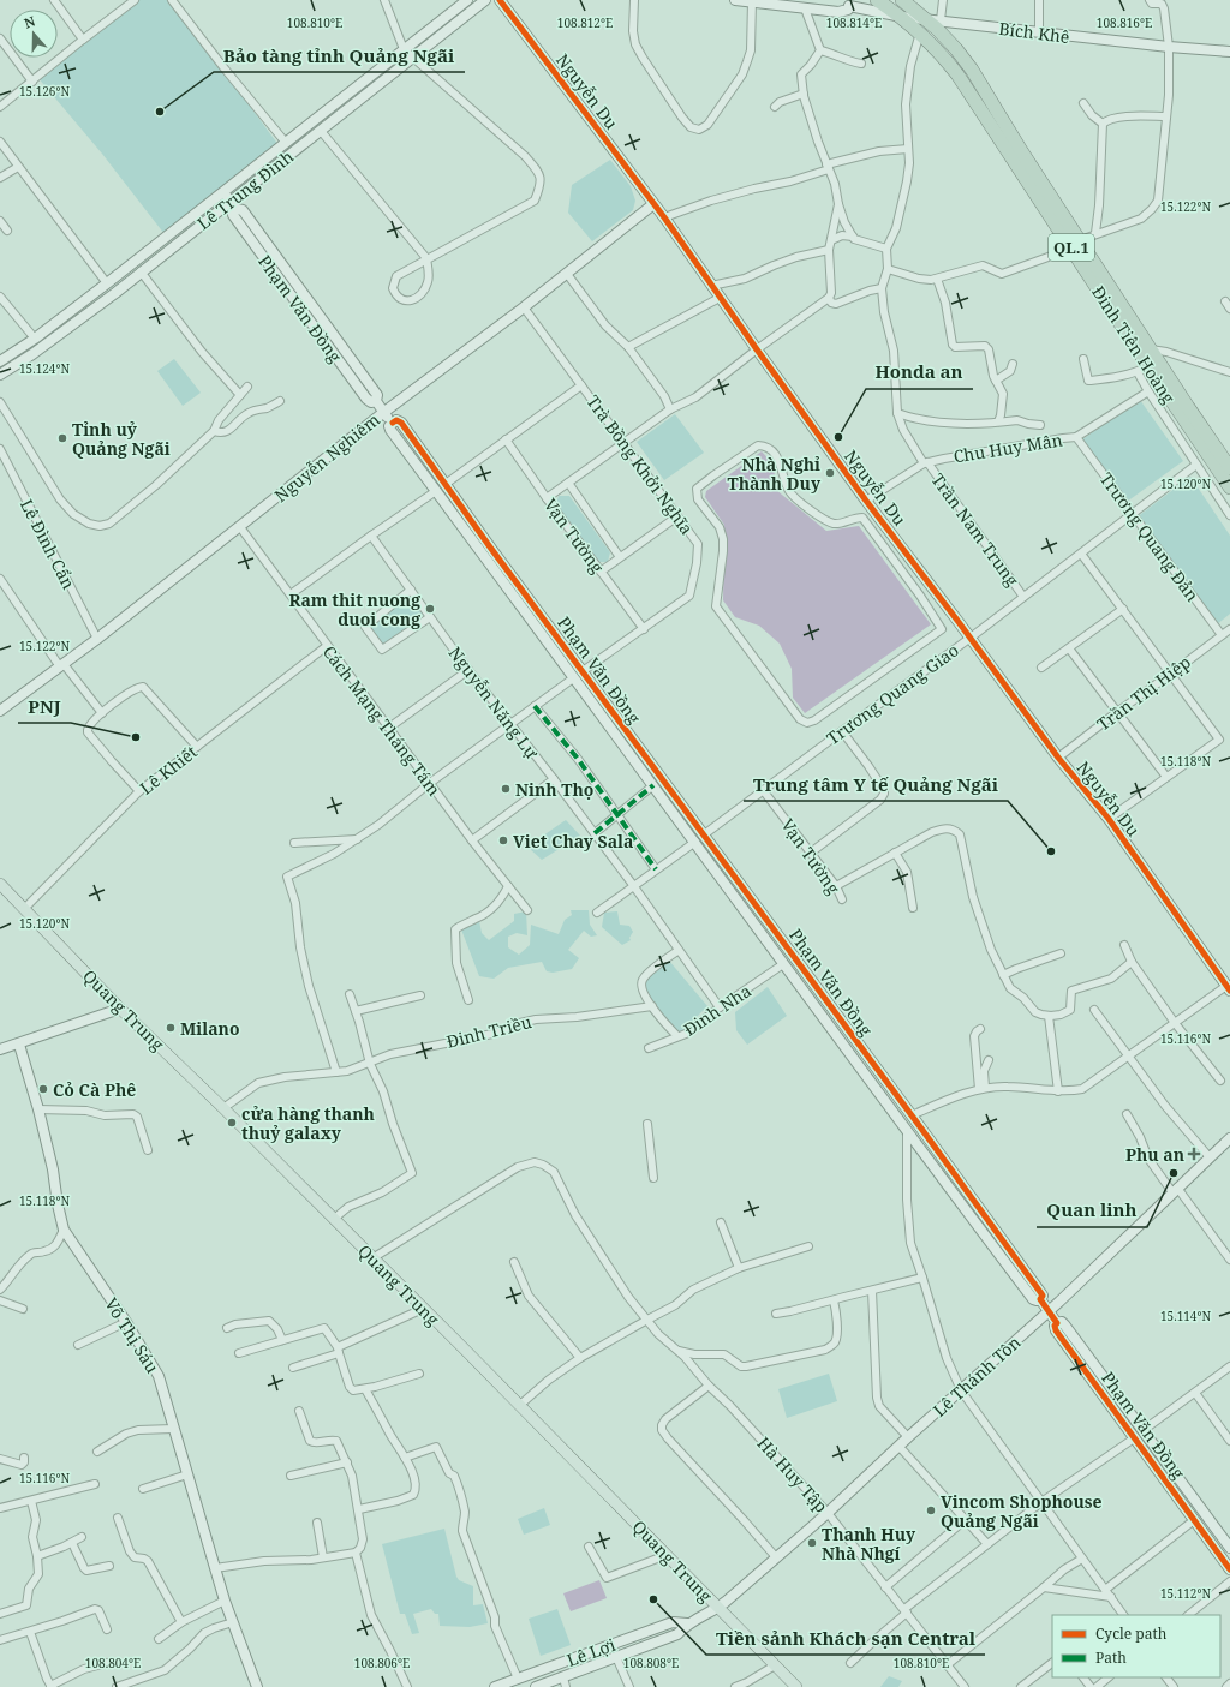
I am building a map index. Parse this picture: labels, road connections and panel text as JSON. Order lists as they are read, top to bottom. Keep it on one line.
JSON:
{"streets":{"highway":["QL.1","Đinh Tiên Hoàng"],"main road":["Quang Trung"],"street":["Bích Khê","Nguyễn Du","Lê Trung Đình","Phạm Văn Đồng","Chu Huy Mân","Nguyễn Nghiêm","Trà Bồng Khởi Nghĩa","Trần Nam Trung","Vạn Tường","Trương Quang Đản","Lê Đình Cẩn","Trần Thị Hiệp","Trương Quang Giao","Nguyễn Năng Lự","Cách Mạng Tháng Tám","Lê Khiết","Đinh Nha","Đinh Triều","Võ Thị Sáu","Lê Thánh Tôn","Hà Huy Tập","Lê Lợi"]},"crossings":[["Bích Khê","QL.1"],["Bích Khê","Đinh Tiên Hoàng"],["Nguyễn Du","Chu Huy Mân"],["Nguyễn Du","Nguyễn Nghiêm"],["Nguyễn Du","Trần Thị Hiệp"],["Nguyễn Du","Trương Quang Giao"],["Lê Trung Đình","Phạm Văn Đồng"],["QL.1","Đinh Tiên Hoàng"],["Phạm Văn Đồng","Nguyễn Nghiêm"],["Phạm Văn Đồng","Trà Bồng Khởi Nghĩa"],["Phạm Văn Đồng","Trương Quang Giao"],["Phạm Văn Đồng","Đinh Nha"],["Phạm Văn Đồng","Lê Thánh Tôn"],["Chu Huy Mân","Trần Nam Trung"],["Chu Huy Mân","Trương Quang Đản"],["Nguyễn Nghiêm","Trà Bồng Khởi Nghĩa"],["Nguyễn Nghiêm","Lê Đình Cẩn"],["Nguyễn Nghiêm","Cách Mạng Tháng Tám"],["Trà Bồng Khởi Nghĩa","Vạn Tường"],["Trần Nam Trung","Trương Quang Giao"],["Vạn Tường","Trương Quang Giao"],["Trương Quang Đản","Trần Thị Hiệp"],["Trương Quang Đản","Trương Quang Giao"],["Nguyễn Năng Lự","Đinh Nha"],["Cách Mạng Tháng Tám","Lê Khiết"],["Lê Khiết","Quang Trung"],["Quang Trung","Đinh Triều"],["Quang Trung","Lê Thánh Tôn"],["Quang Trung","Hà Huy Tập"],["Quang Trung","Lê Lợi"],["Lê Thánh Tôn","Hà Huy Tập"],["Lê Thánh Tôn","Lê Lợi"]],"places":{"other":["Bảo tàng tỉnh Quảng Ngãi","Honda an","Tỉnh uỷ Quảng Ngãi","Nhà Nghỉ Thành Duy","Ram thit nuong duoi cong","PNJ","Ninh Thọ","Viet Chay Sala","Trung tâm Y tế Quảng Ngãi","Milano","Cỏ Cà Phê","cửa hàng thanh thuỷ galaxy","Quan linh","Vincom Shophouse Quảng Ngãi","Thanh Huy Nhà Nhgí","Tiền sảnh Khách sạn Central"],"health":["Phu an"]},"legend":["Cycle path","Path"],"north":"top","coordinates":["108.810°E","108.812°E","108.814°E","108.816°E","15.126°N","15.122°N","15.124°N","15.120°N","15.118°N","15.116°N","15.114°N","15.112°N","108.804°E","108.806°E","108.808°E"]}
